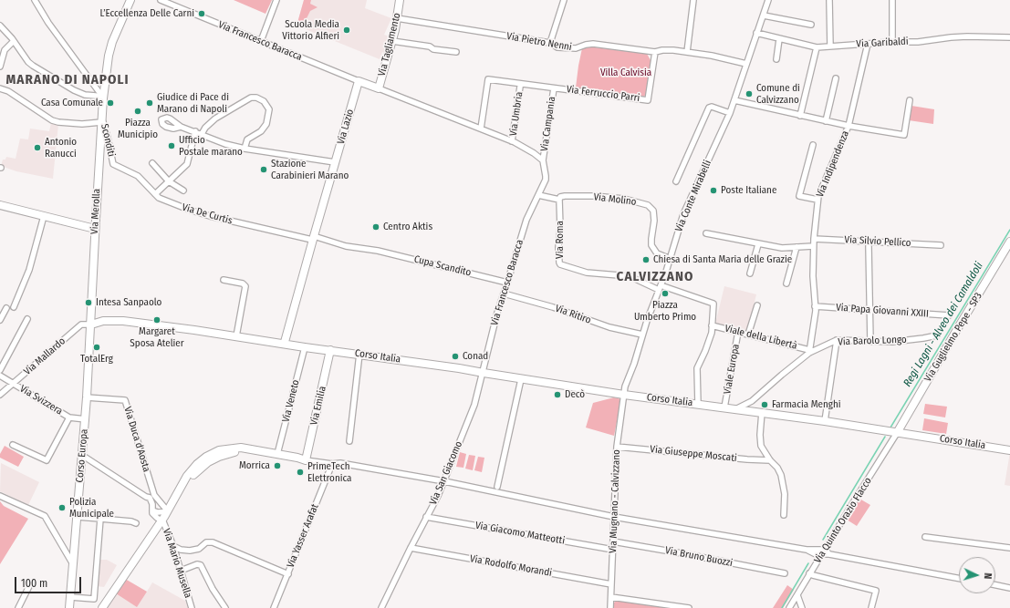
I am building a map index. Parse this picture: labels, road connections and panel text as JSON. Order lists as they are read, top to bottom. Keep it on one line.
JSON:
{"streets":{"main road":["Via Tagliamento","Via Lazio","Via Merolla","Via Guglielmo Pepe - SP3","Corso Italia","Via Emilia","Corso Europa"],"street":["Via Francesco Baracca","Via Pietro Nenni","Via Garibaldi","Via Ferruccio Parri","Via Umbria","Via Campania","Sconditi","Via Indipendenza","Via Conte Mirabelli","Via Molino","Via De Curtis","Via Roma","Via Silvio Pellico","Cupa Scandito","Via Papa Giovanni XXIII","Via Ritiro","Viale della Libertà","Via Barolo Longo","Via Mallardo","Viale Europa","Via Svizzera","Via Veneto","Via Duca d'Aosta","Via Giuseppe Moscati","Via San Giacomo","Via Mugnano - Calvizzano","Via Quinto Orazio Flacco","Via Giacomo Matteotti","Via Yasser Arafat","Via Bruno Buozzi","Via Mario Musella","Via Rodolfo Morandi"]},"crossings":[["Via Francesco Baracca","Via Campania"],["Via Francesco Baracca","Via Lazio"],["Via Francesco Baracca","Cupa Scandito"],["Via Francesco Baracca","Via Ritiro"],["Via Francesco Baracca","Corso Italia"],["Via Francesco Baracca","Via San Giacomo"],["Via Pietro Nenni","Via Tagliamento"],["Via Pietro Nenni","Via Ferruccio Parri"],["Via Pietro Nenni","Via Conte Mirabelli"],["Via Garibaldi","Via Indipendenza"],["Via Garibaldi","Via Conte Mirabelli"],["Via Ferruccio Parri","Via Campania"],["Via Lazio","Via De Curtis"],["Via Lazio","Cupa Scandito"],["Via Lazio","Corso Italia"],["Sconditi","Via Merolla"],["Sconditi","Via De Curtis"],["Via Indipendenza","Via Silvio Pellico"],["Via Indipendenza","Via Papa Giovanni XXIII"],["Via Indipendenza","Viale della Libertà"],["Via Indipendenza","Via Barolo Longo"],["Via Conte Mirabelli","Via Molino"],["Via Conte Mirabelli","Via Roma"],["Via Conte Mirabelli","Via Ritiro"],["Via Conte Mirabelli","Corso Italia"],["Via Conte Mirabelli","Via Mugnano - Calvizzano"],["Via Molino","Via Roma"],["Via Merolla","Via Mallardo"],["Via Merolla","Corso Italia"],["Via Merolla","Corso Europa"],["Via De Curtis","Cupa Scandito"],["Viale della Libertà","Via Barolo Longo"],["Viale della Libertà","Viale Europa"],["Via Guglielmo Pepe - SP3","Corso Italia"],["Via Guglielmo Pepe - SP3","Via Quinto Orazio Flacco"],["Via Barolo Longo","Corso Italia"],["Via Mallardo","Corso Italia"],["Via Mallardo","Via Svizzera"],["Via Mallardo","Corso Europa"],["Corso Italia","Viale Europa"],["Corso Italia","Via Veneto"],["Corso Italia","Via Emilia"],["Corso Italia","Corso Europa"],["Corso Italia","Via San Giacomo"],["Corso Italia","Via Mugnano - Calvizzano"],["Corso Italia","Via Quinto Orazio Flacco"],["Via Svizzera","Corso Europa"],["Via Duca d'Aosta","Corso Europa"],["Via Giuseppe Moscati","Via Mugnano - Calvizzano"],["Via San Giacomo","Via Giacomo Matteotti"],["Via San Giacomo","Via Rodolfo Morandi"],["Via Mugnano - Calvizzano","Via Giacomo Matteotti"],["Via Mugnano - Calvizzano","Via Bruno Buozzi"],["Via Mugnano - Calvizzano","Via Rodolfo Morandi"]],"districts":["MARANO DI NAPOLI","CALVIZZANO"],"water":["Regi Lagni - Alveo dei Camaldoli"],"parks":["Villa Calvisia"],"places":["L’Eccellenza Delle Carni","Scuola Media Vittorio Alfieri","Comune di Calvizzano","Casa Comunale","Giudice di Pace di Marano di Napoli","Piazza Municipio","Ufficio Postale marano","Antonio Ranucci","Stazione Carabinieri Marano","Poste Italiane","Centro Aktis","Chiesa di Santa Maria delle Grazie","Piazza Umberto Primo","Intesa Sanpaolo","Margaret Sposa Atelier","TotalErg","Conad","Decò","Farmacia Menghi","Morrica","PrimeTech Elettronica","Polizia Municipale"],"scale_bar":"100 m","north":"right"}
